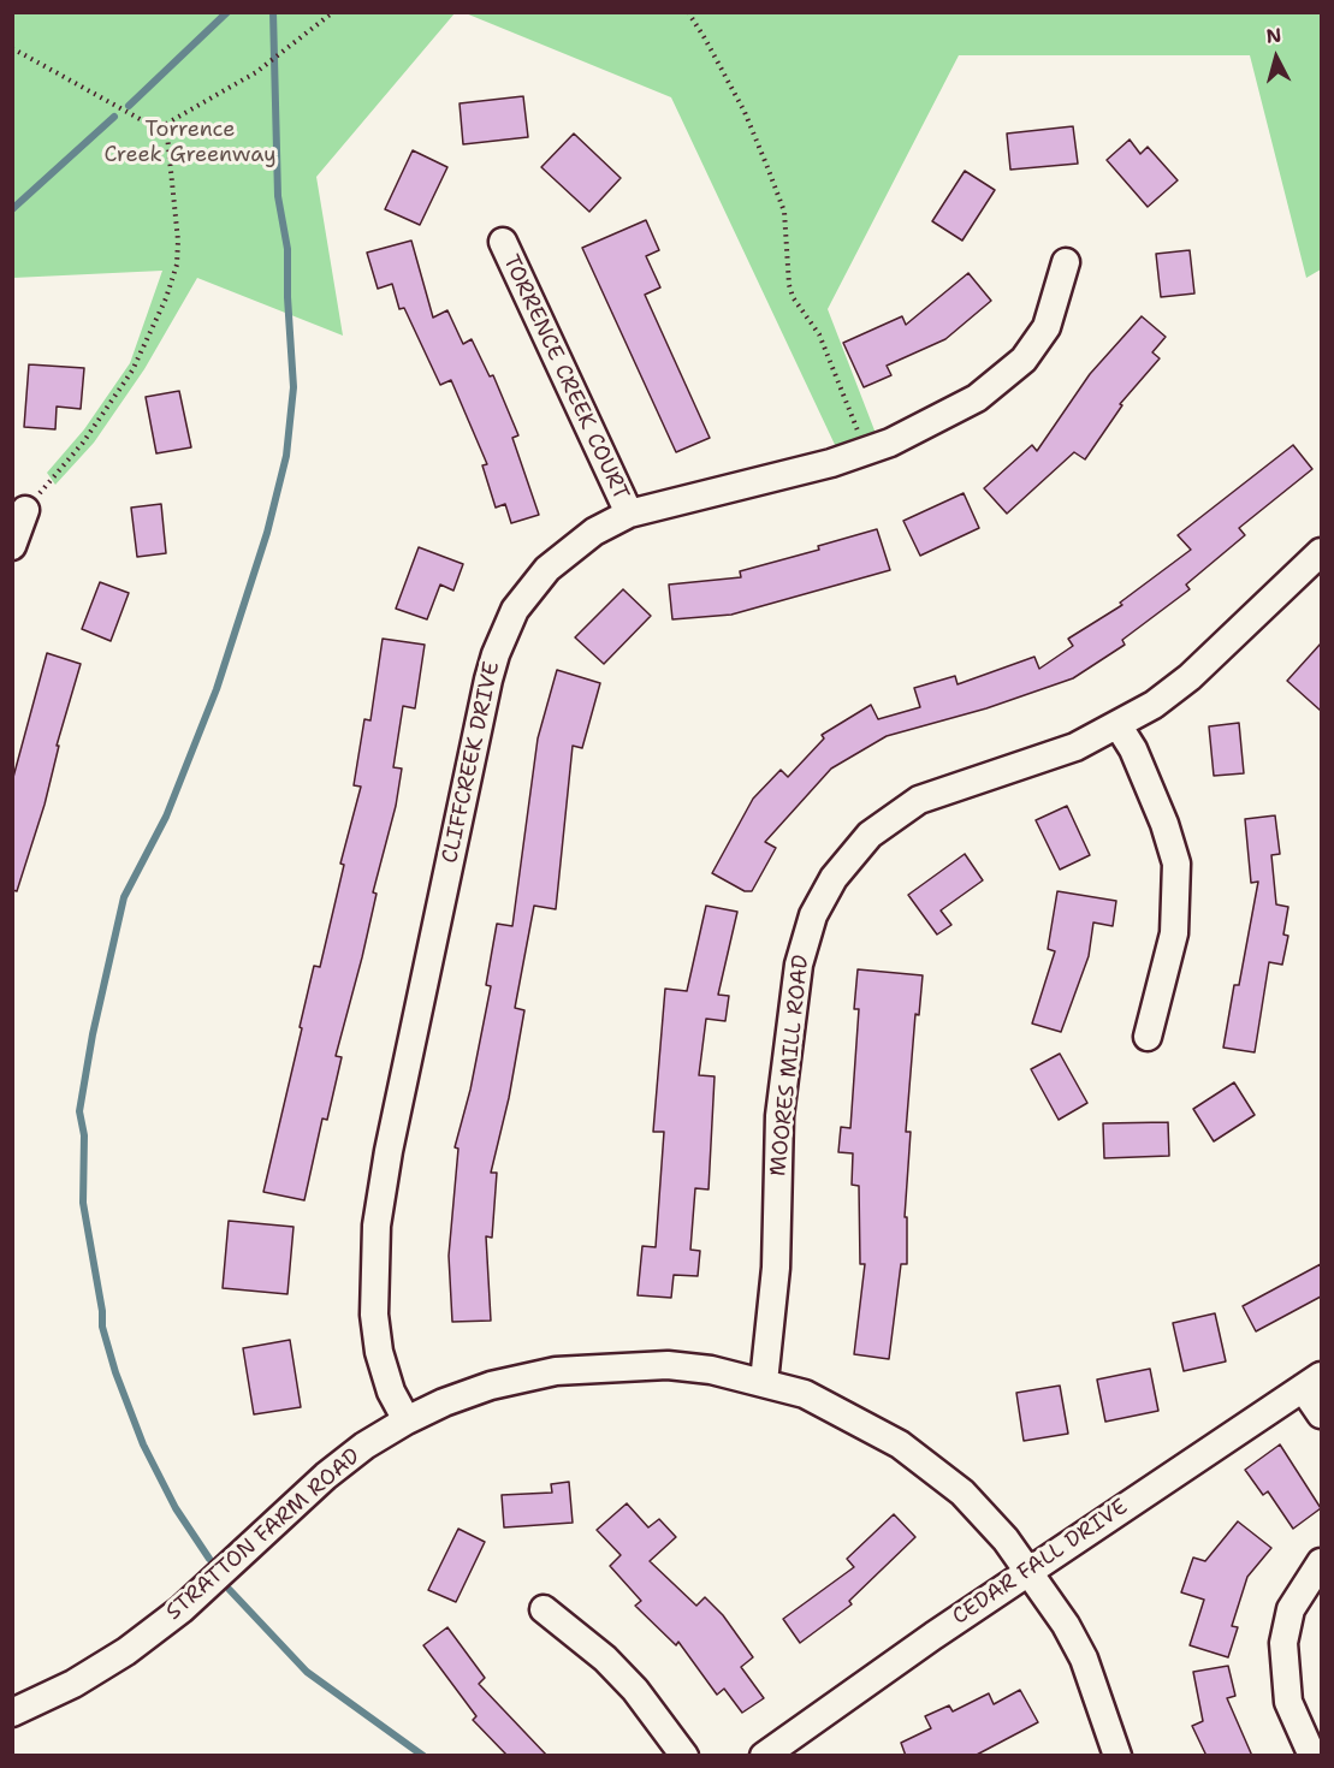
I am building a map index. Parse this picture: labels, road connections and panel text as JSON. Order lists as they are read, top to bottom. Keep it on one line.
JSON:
{"streets":{"street":["TORRENCE CREEK COURT","CLIFFCREEK DRIVE","MOORES MILL ROAD","STRATTON FARM ROAD","CEDAR FALL DRIVE"]},"crossings":[["TORRENCE CREEK COURT","CLIFFCREEK DRIVE"],["CLIFFCREEK DRIVE","STRATTON FARM ROAD"],["MOORES MILL ROAD","STRATTON FARM ROAD"],["STRATTON FARM ROAD","CEDAR FALL DRIVE"]],"parks":["Torrence Creek Greenway"],"north":"top"}
